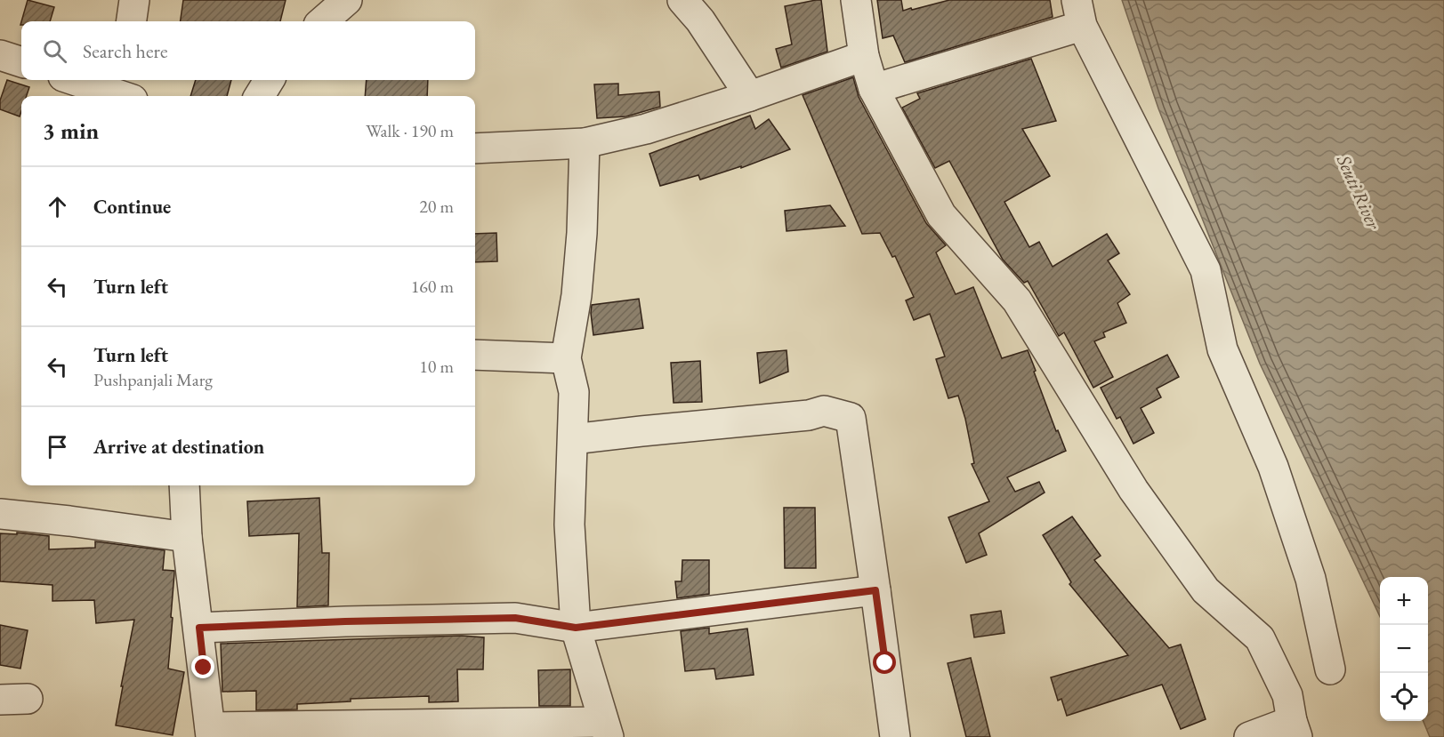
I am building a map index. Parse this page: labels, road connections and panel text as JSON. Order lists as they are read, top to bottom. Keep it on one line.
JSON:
{"water":["Seuti River"],"page":{"search":"Search here","heading":["3 min","Walk · 190 m"],"list":[["Continue","20 m"],["Turn left","160 m"],["Turn left","Pushpanjali Marg","10 m"],"Arrive at destination"],"map_buttons":["+","−"]}}
